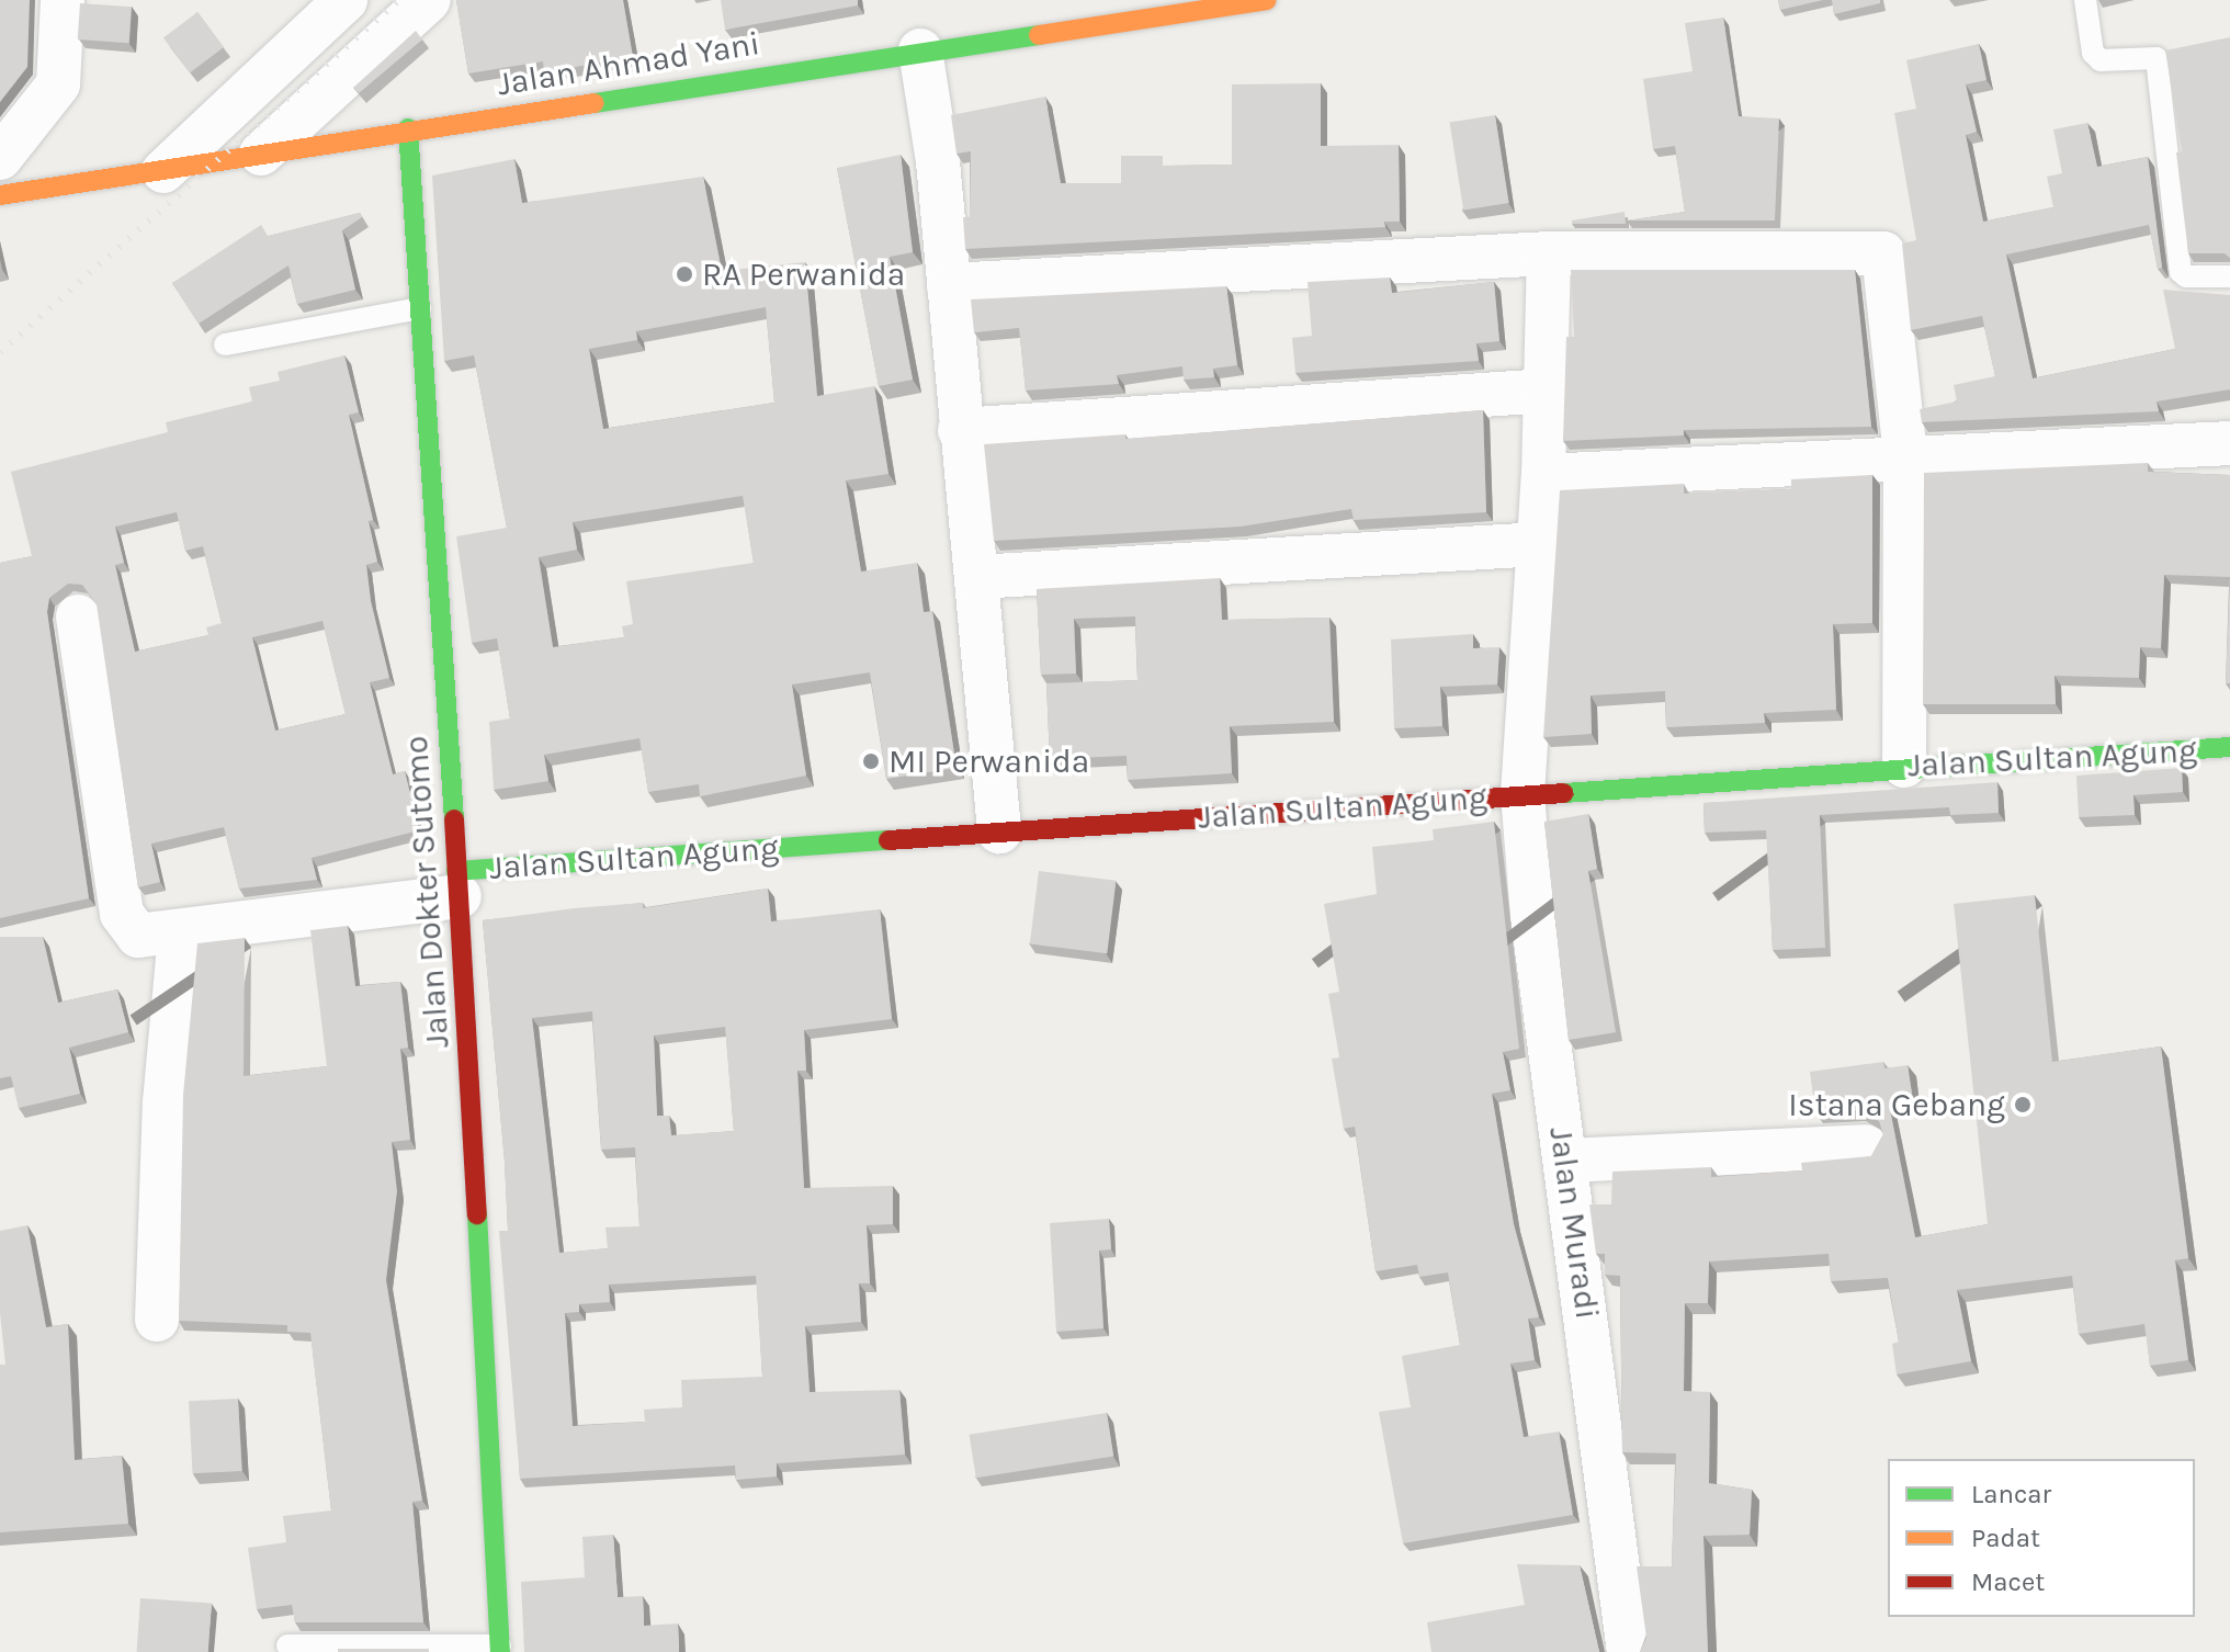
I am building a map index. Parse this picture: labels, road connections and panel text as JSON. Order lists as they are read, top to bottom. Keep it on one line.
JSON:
{"streets":{"main road":["Jalan Ahmad Yani","Jalan Sultan Agung","Jalan Dokter Sutomo"],"street":["Jalan Muradi"]},"crossings":[["Jalan Ahmad Yani","Jalan Dokter Sutomo"],["Jalan Sultan Agung","Jalan Dokter Sutomo"],["Jalan Sultan Agung","Jalan Muradi"]],"places":["RA Perwanida","MI Perwanida","Istana Gebang"],"legend":["Lancar","Padat","Macet"]}
